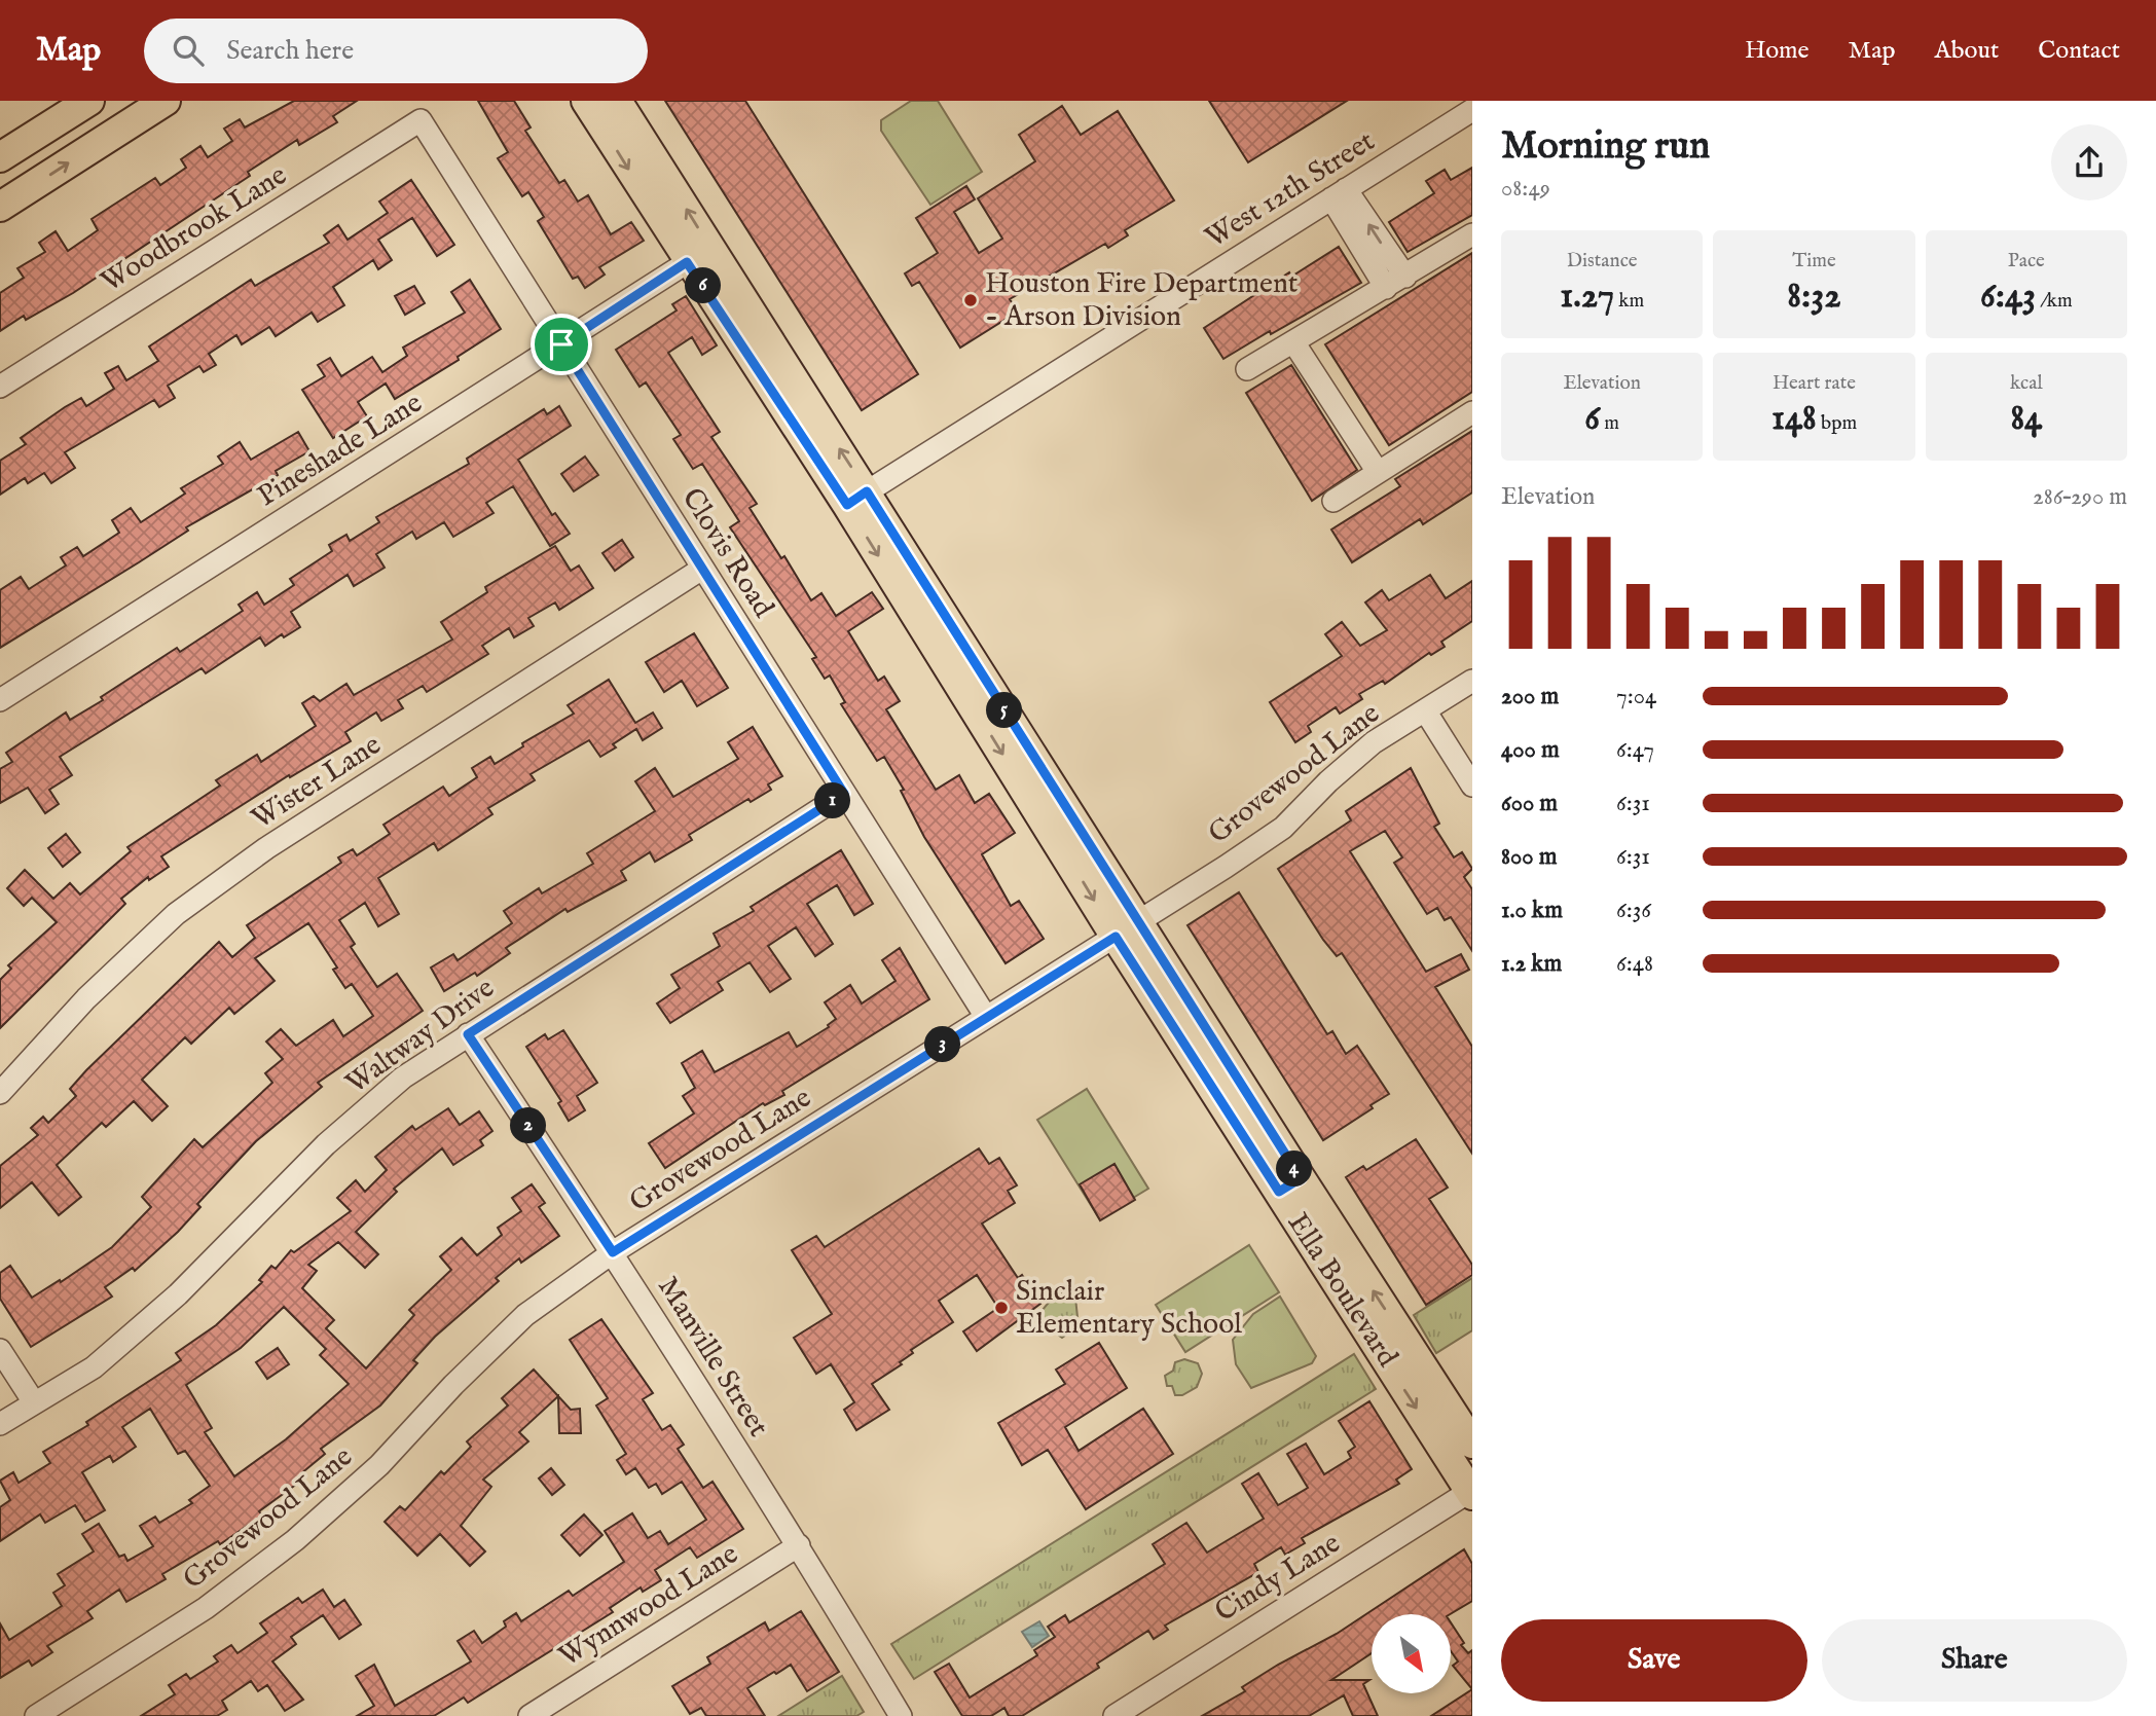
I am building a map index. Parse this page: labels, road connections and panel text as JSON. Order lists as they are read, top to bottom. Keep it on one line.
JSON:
{"streets":{"main road":["Ella Boulevard"],"street":["West 12th Street","Woodbrook Lane","Pineshade Lane","Clovis Road","Grovewood Lane","Wister Lane","Waltway Drive","Manville Street","Cindy Lane","Wynnwood Lane"]},"crossings":[["West 12th Street","Ella Boulevard"],["Woodbrook Lane","Clovis Road"],["Pineshade Lane","Clovis Road"],["Pineshade Lane","Ella Boulevard"],["Clovis Road","Grovewood Lane"],["Clovis Road","Wister Lane"],["Clovis Road","Waltway Drive"],["Grovewood Lane","Ella Boulevard"],["Grovewood Lane","Manville Street"],["Waltway Drive","Manville Street"],["Ella Boulevard","Cindy Lane"],["Manville Street","Wynnwood Lane"]],"places":["Houston Fire Department - Arson Division","Sinclair Elementary School"],"north":"bottom right","page":{"header":"Map","search":"Search here","nav":["Home","Map","About","Contact"],"heading":["Morning run","08:49"],"stats":[["Distance","1.27 km"],["Time","8:32"],["Pace","6:43 /km"],["Elevation","6 m"],["Heart rate","148 bpm"],["kcal","84"]],"pins":["6","5","1","3","2","4"],"chart":["Elevation","286–290 m"],"list":[{"name":"200 m","note":"7:04"},{"name":"400 m","note":"6:47"},{"name":"600 m","note":"6:31"},{"name":"800 m","note":"6:31"},{"name":"1.0 km","note":"6:36"},{"name":"1.2 km","note":"6:48"}],"buttons":["Save","Share"]}}
